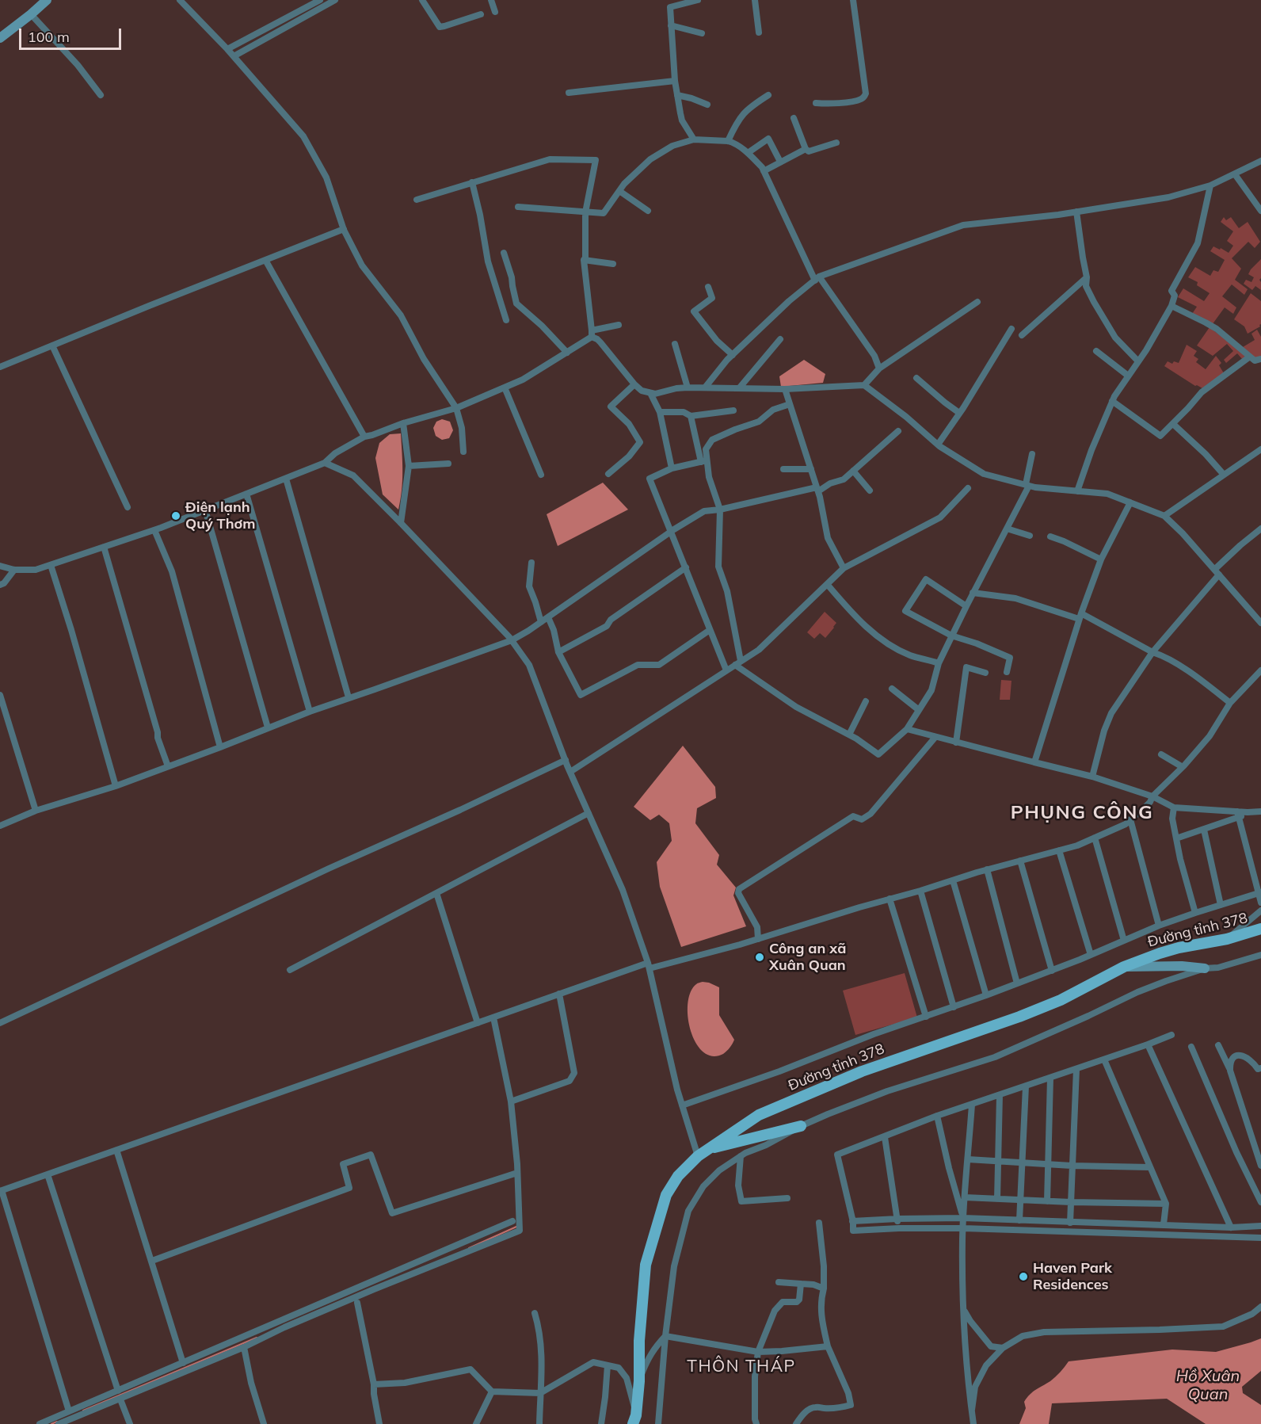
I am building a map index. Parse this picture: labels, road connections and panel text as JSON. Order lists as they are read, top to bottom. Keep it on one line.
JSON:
{"streets":{"main road":["Đường tỉnh 378"]},"districts":["PHỤNG CÔNG","THÔN THÁP"],"water":["Hồ Xuân Quan"],"places":["Điện lạnh Quý Thơm","Công an xã Xuân Quan","Haven Park Residences"],"scale_bar":"100 m"}
